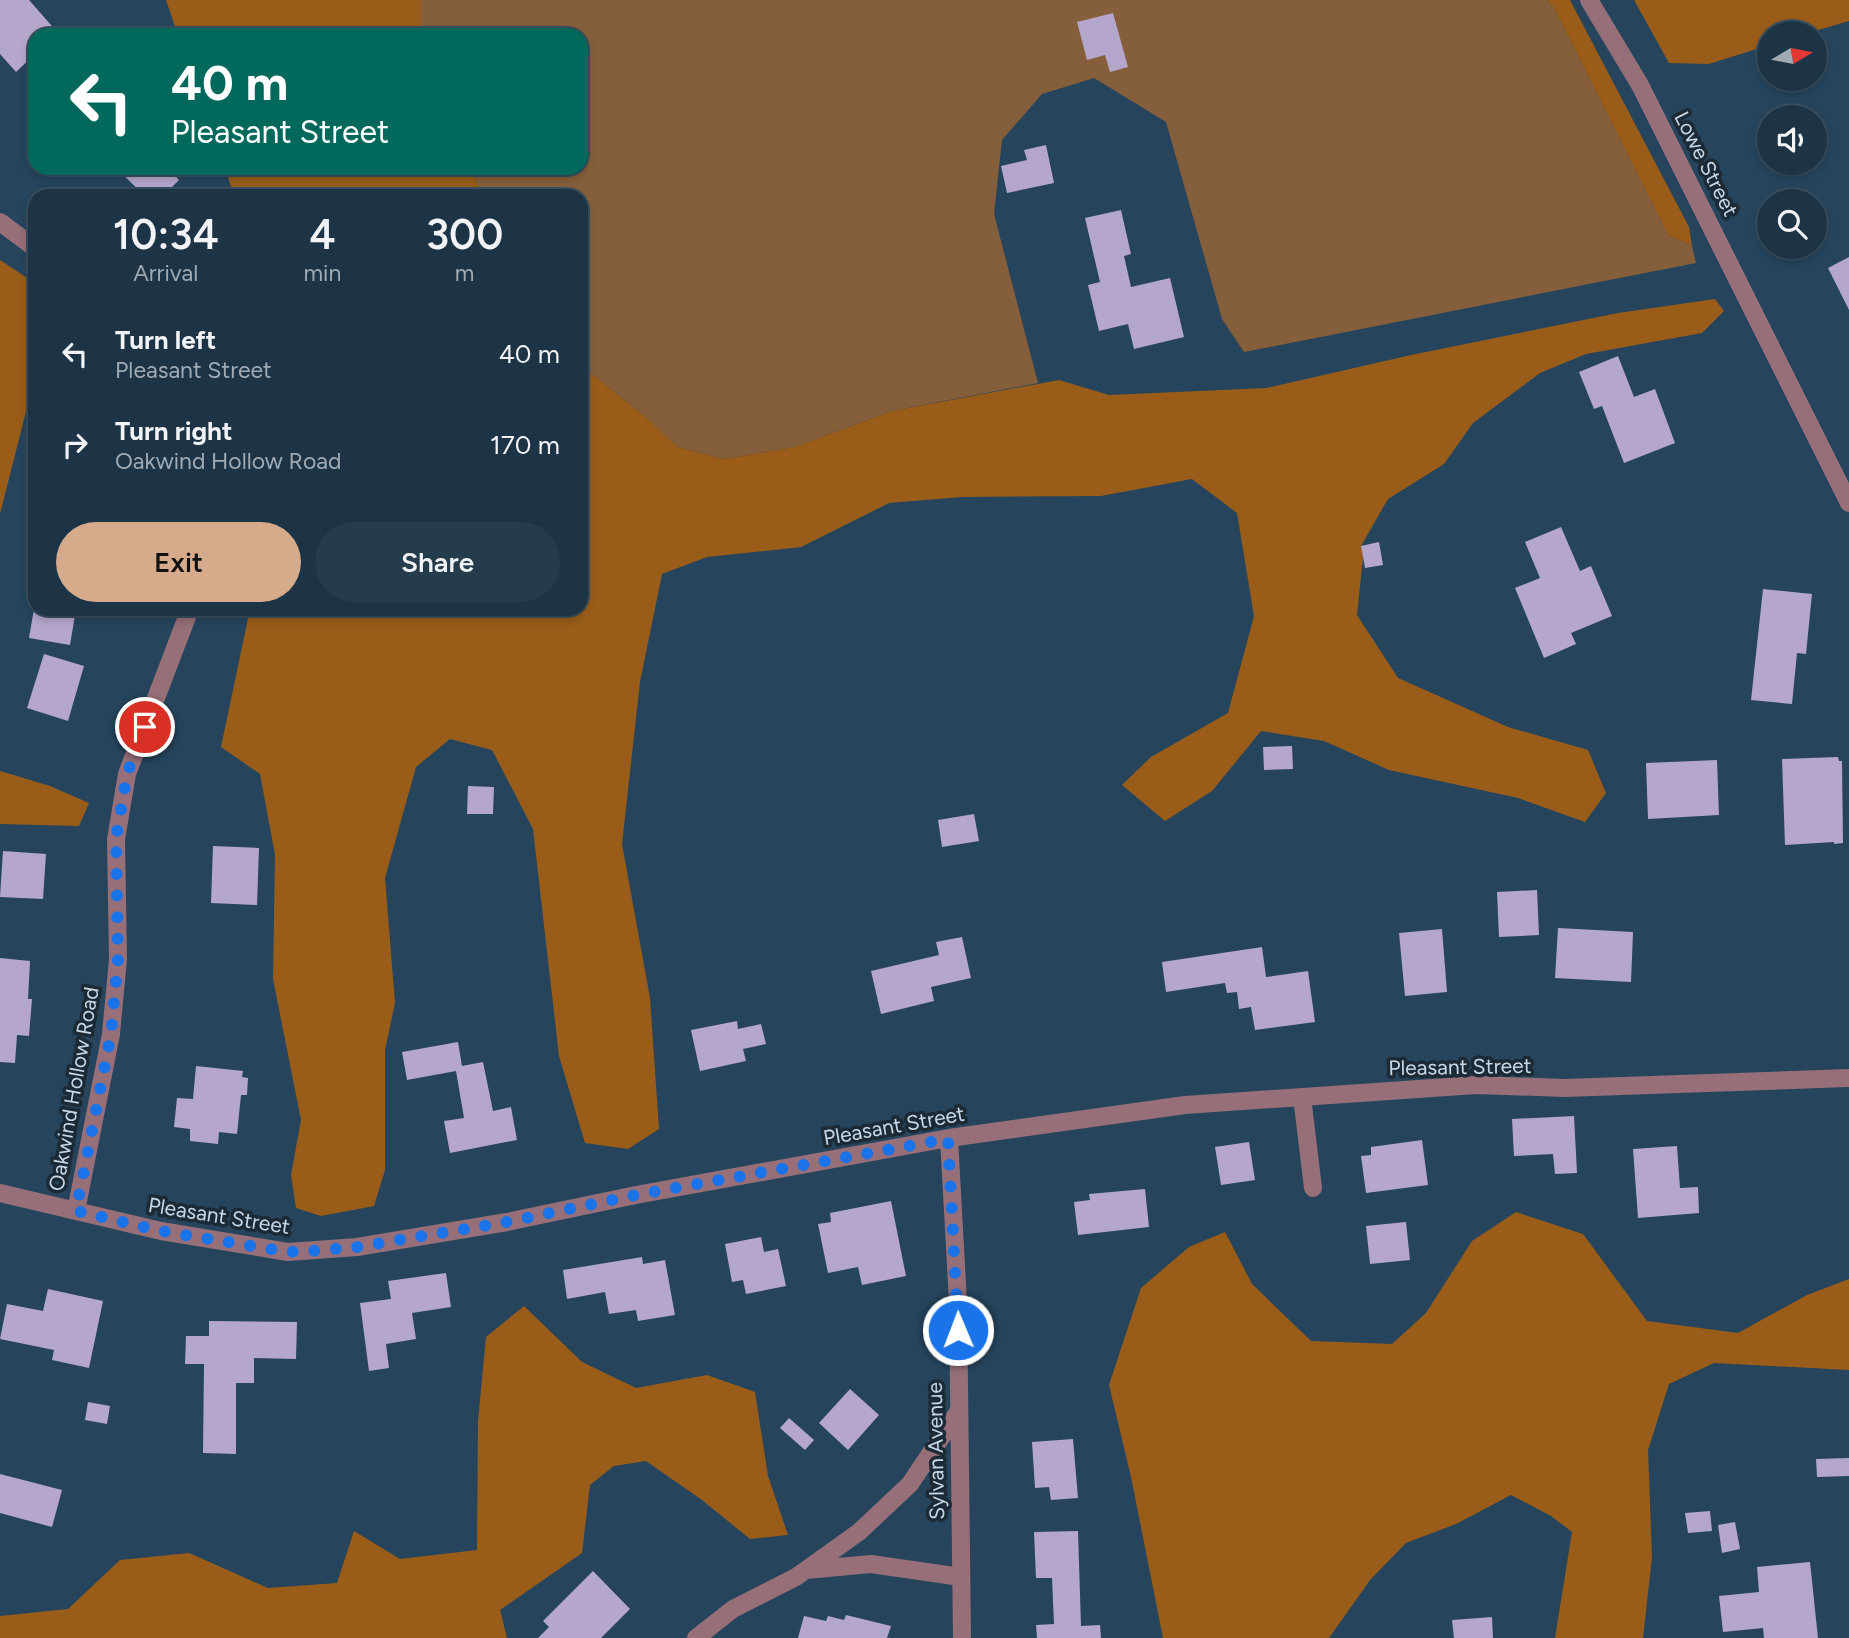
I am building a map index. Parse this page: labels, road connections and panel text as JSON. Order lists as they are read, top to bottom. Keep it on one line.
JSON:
{"streets":{"street":["Lowe Street","Pleasant Street","Oakwind Hollow Road","Sylvan Avenue"]},"crossings":[["Pleasant Street","Oakwind Hollow Road"],["Pleasant Street","Sylvan Avenue"]],"north":"right","page":{"turn":["40 m","Pleasant Street"],"eta":["10:34","Arrival","4","min","300","m"],"list":[{"name":"Turn left","note":"Pleasant Street","value":"40 m"},{"name":"Turn right","note":"Oakwind Hollow Road","value":"170 m"}],"buttons":["Exit","Share"]}}
